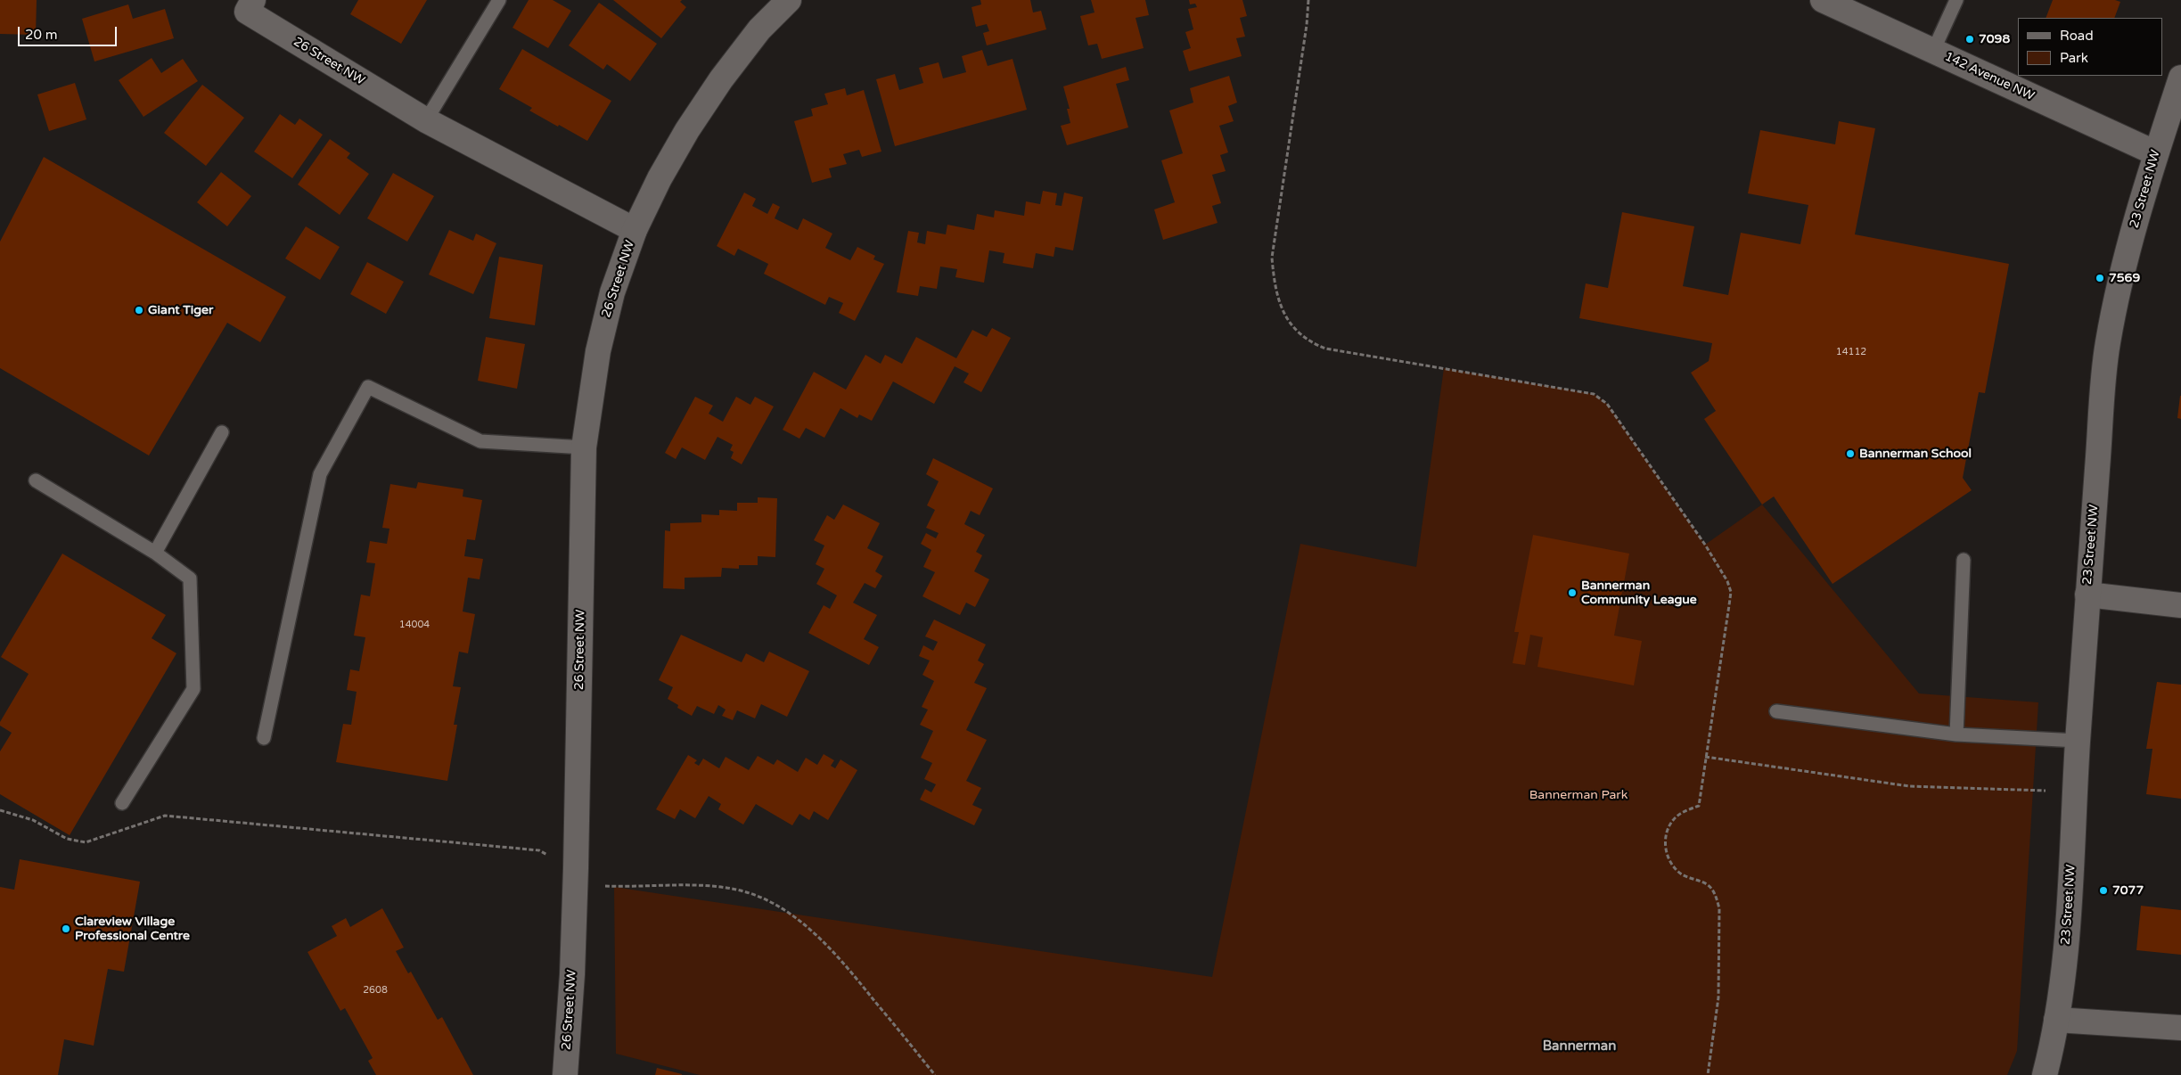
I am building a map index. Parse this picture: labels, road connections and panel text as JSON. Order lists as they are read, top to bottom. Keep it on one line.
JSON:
{"streets":{"street":["26 Street NW","142 Avenue NW","23 Street NW"]},"crossings":[["142 Avenue NW","23 Street NW"]],"districts":["Bannerman"],"parks":["Bannerman Park"],"places":["7098","7569","Giant Tiger","Bannerman School","Bannerman Community League","7077","Clareview Village Professional Centre"],"house_numbers":["14112","14004","2608"],"legend":["Road","Park"],"scale_bar":"20 m"}
